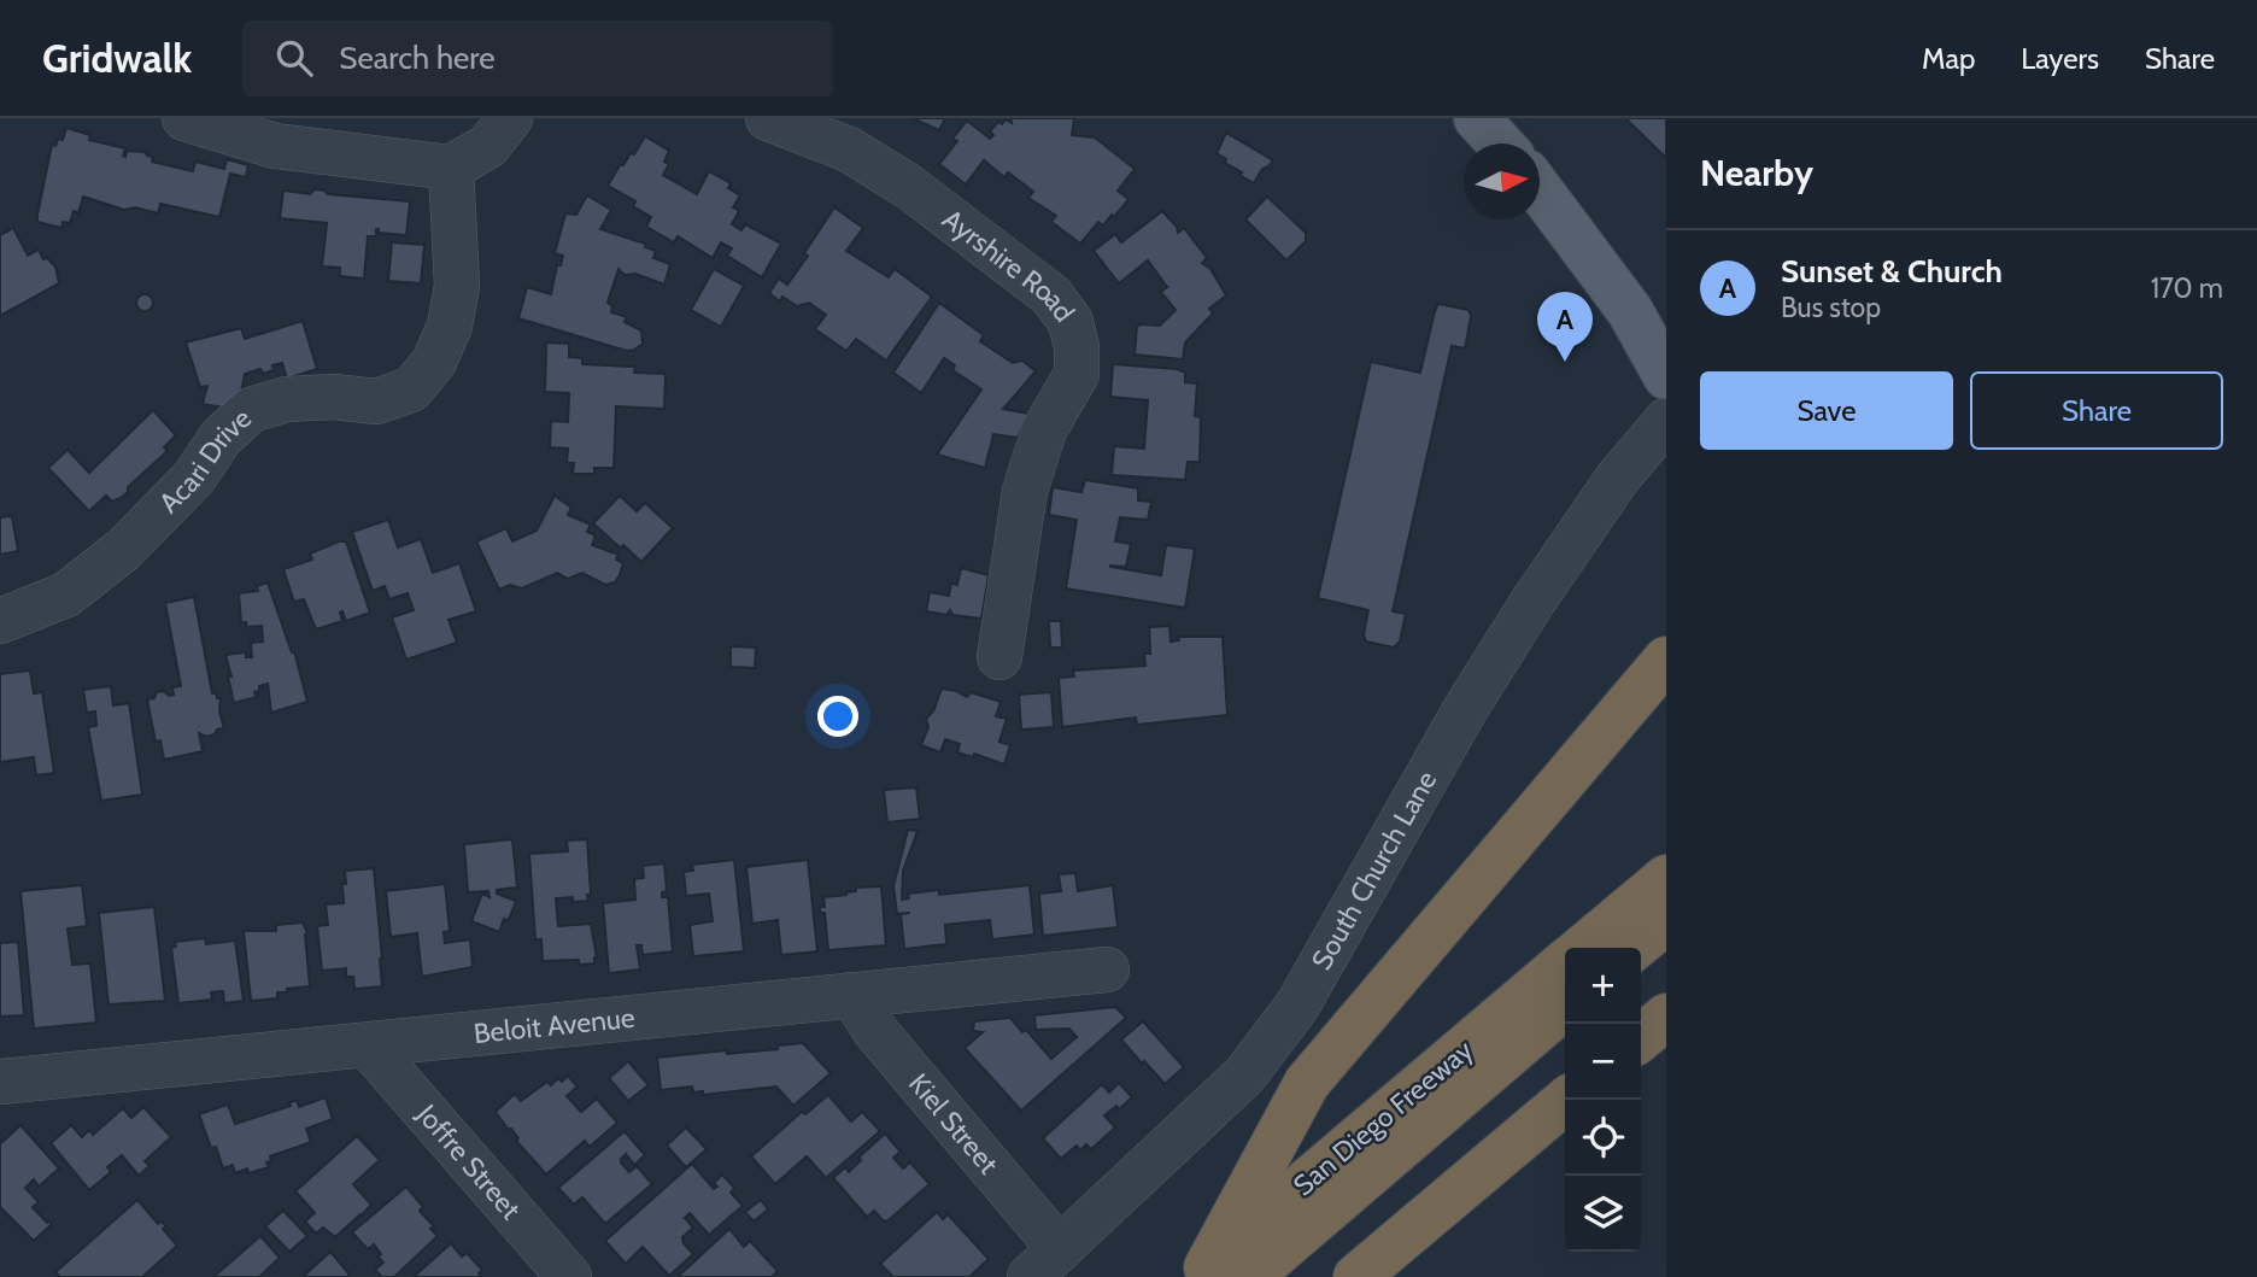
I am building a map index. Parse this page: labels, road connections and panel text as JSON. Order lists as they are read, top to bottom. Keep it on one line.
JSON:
{"streets":{"highway":["San Diego Freeway"],"street":["Ayrshire Road","Acari Drive","South Church Lane","Beloit Avenue","Kiel Street","Joffre Street"]},"crossings":[["South Church Lane","Kiel Street"],["Beloit Avenue","Kiel Street"],["Beloit Avenue","Joffre Street"]],"north":"right","page":{"header":"Gridwalk","search":"Search here","nav":["Map","Layers","Share"],"heading":"Nearby","list":[{"mark":"A","name":"Sunset & Church","note":"Bus stop","value":"170 m"}],"pins":"A","buttons":["Save","Share"],"map_buttons":["+","−"]}}
